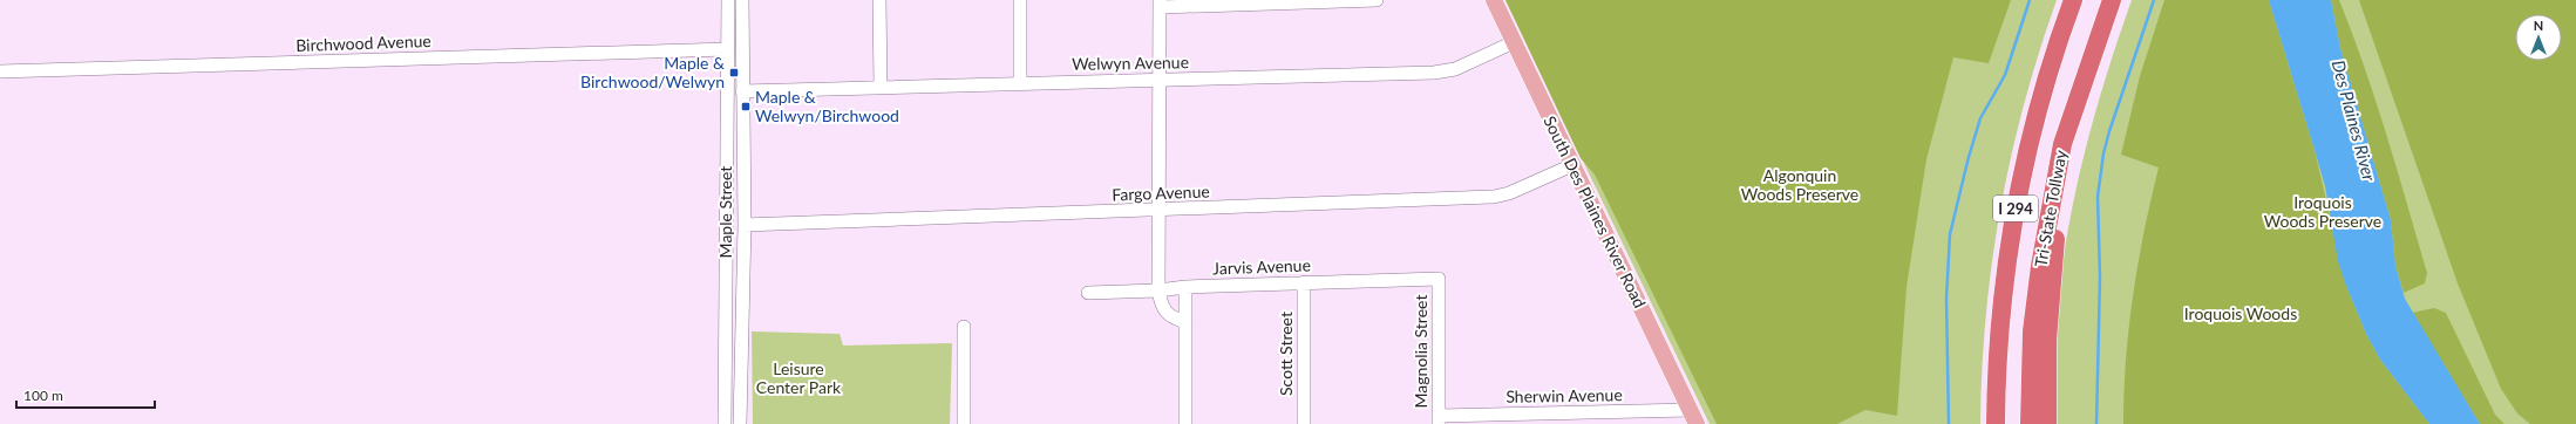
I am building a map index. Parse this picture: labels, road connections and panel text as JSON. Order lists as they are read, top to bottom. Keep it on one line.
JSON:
{"streets":{"highway":["I 294","Tri-State Tollway"],"main road":["South Des Plaines River Road"],"street":["Birchwood Avenue","Welwyn Avenue","Fargo Avenue","Maple Street","Jarvis Avenue","Magnolia Street","Scott Street","Sherwin Avenue"]},"crossings":[["Birchwood Avenue","Maple Street"],["Welwyn Avenue","Maple Street"],["Welwyn Avenue","South Des Plaines River Road"],["Fargo Avenue","Maple Street"],["Fargo Avenue","South Des Plaines River Road"],["South Des Plaines River Road","Sherwin Avenue"],["Jarvis Avenue","Magnolia Street"],["Jarvis Avenue","Scott Street"],["Magnolia Street","Sherwin Avenue"]],"water":["Des Plaines River"],"parks":["Algonquin Woods Preserve","Iroquois Woods Preserve","Iroquois Woods","Leisure Center Park"],"places":{"transit":["Maple & Birchwood/Welwyn","Maple & Welwyn/Birchwood"]},"scale_bar":"100 m","north":"top"}
